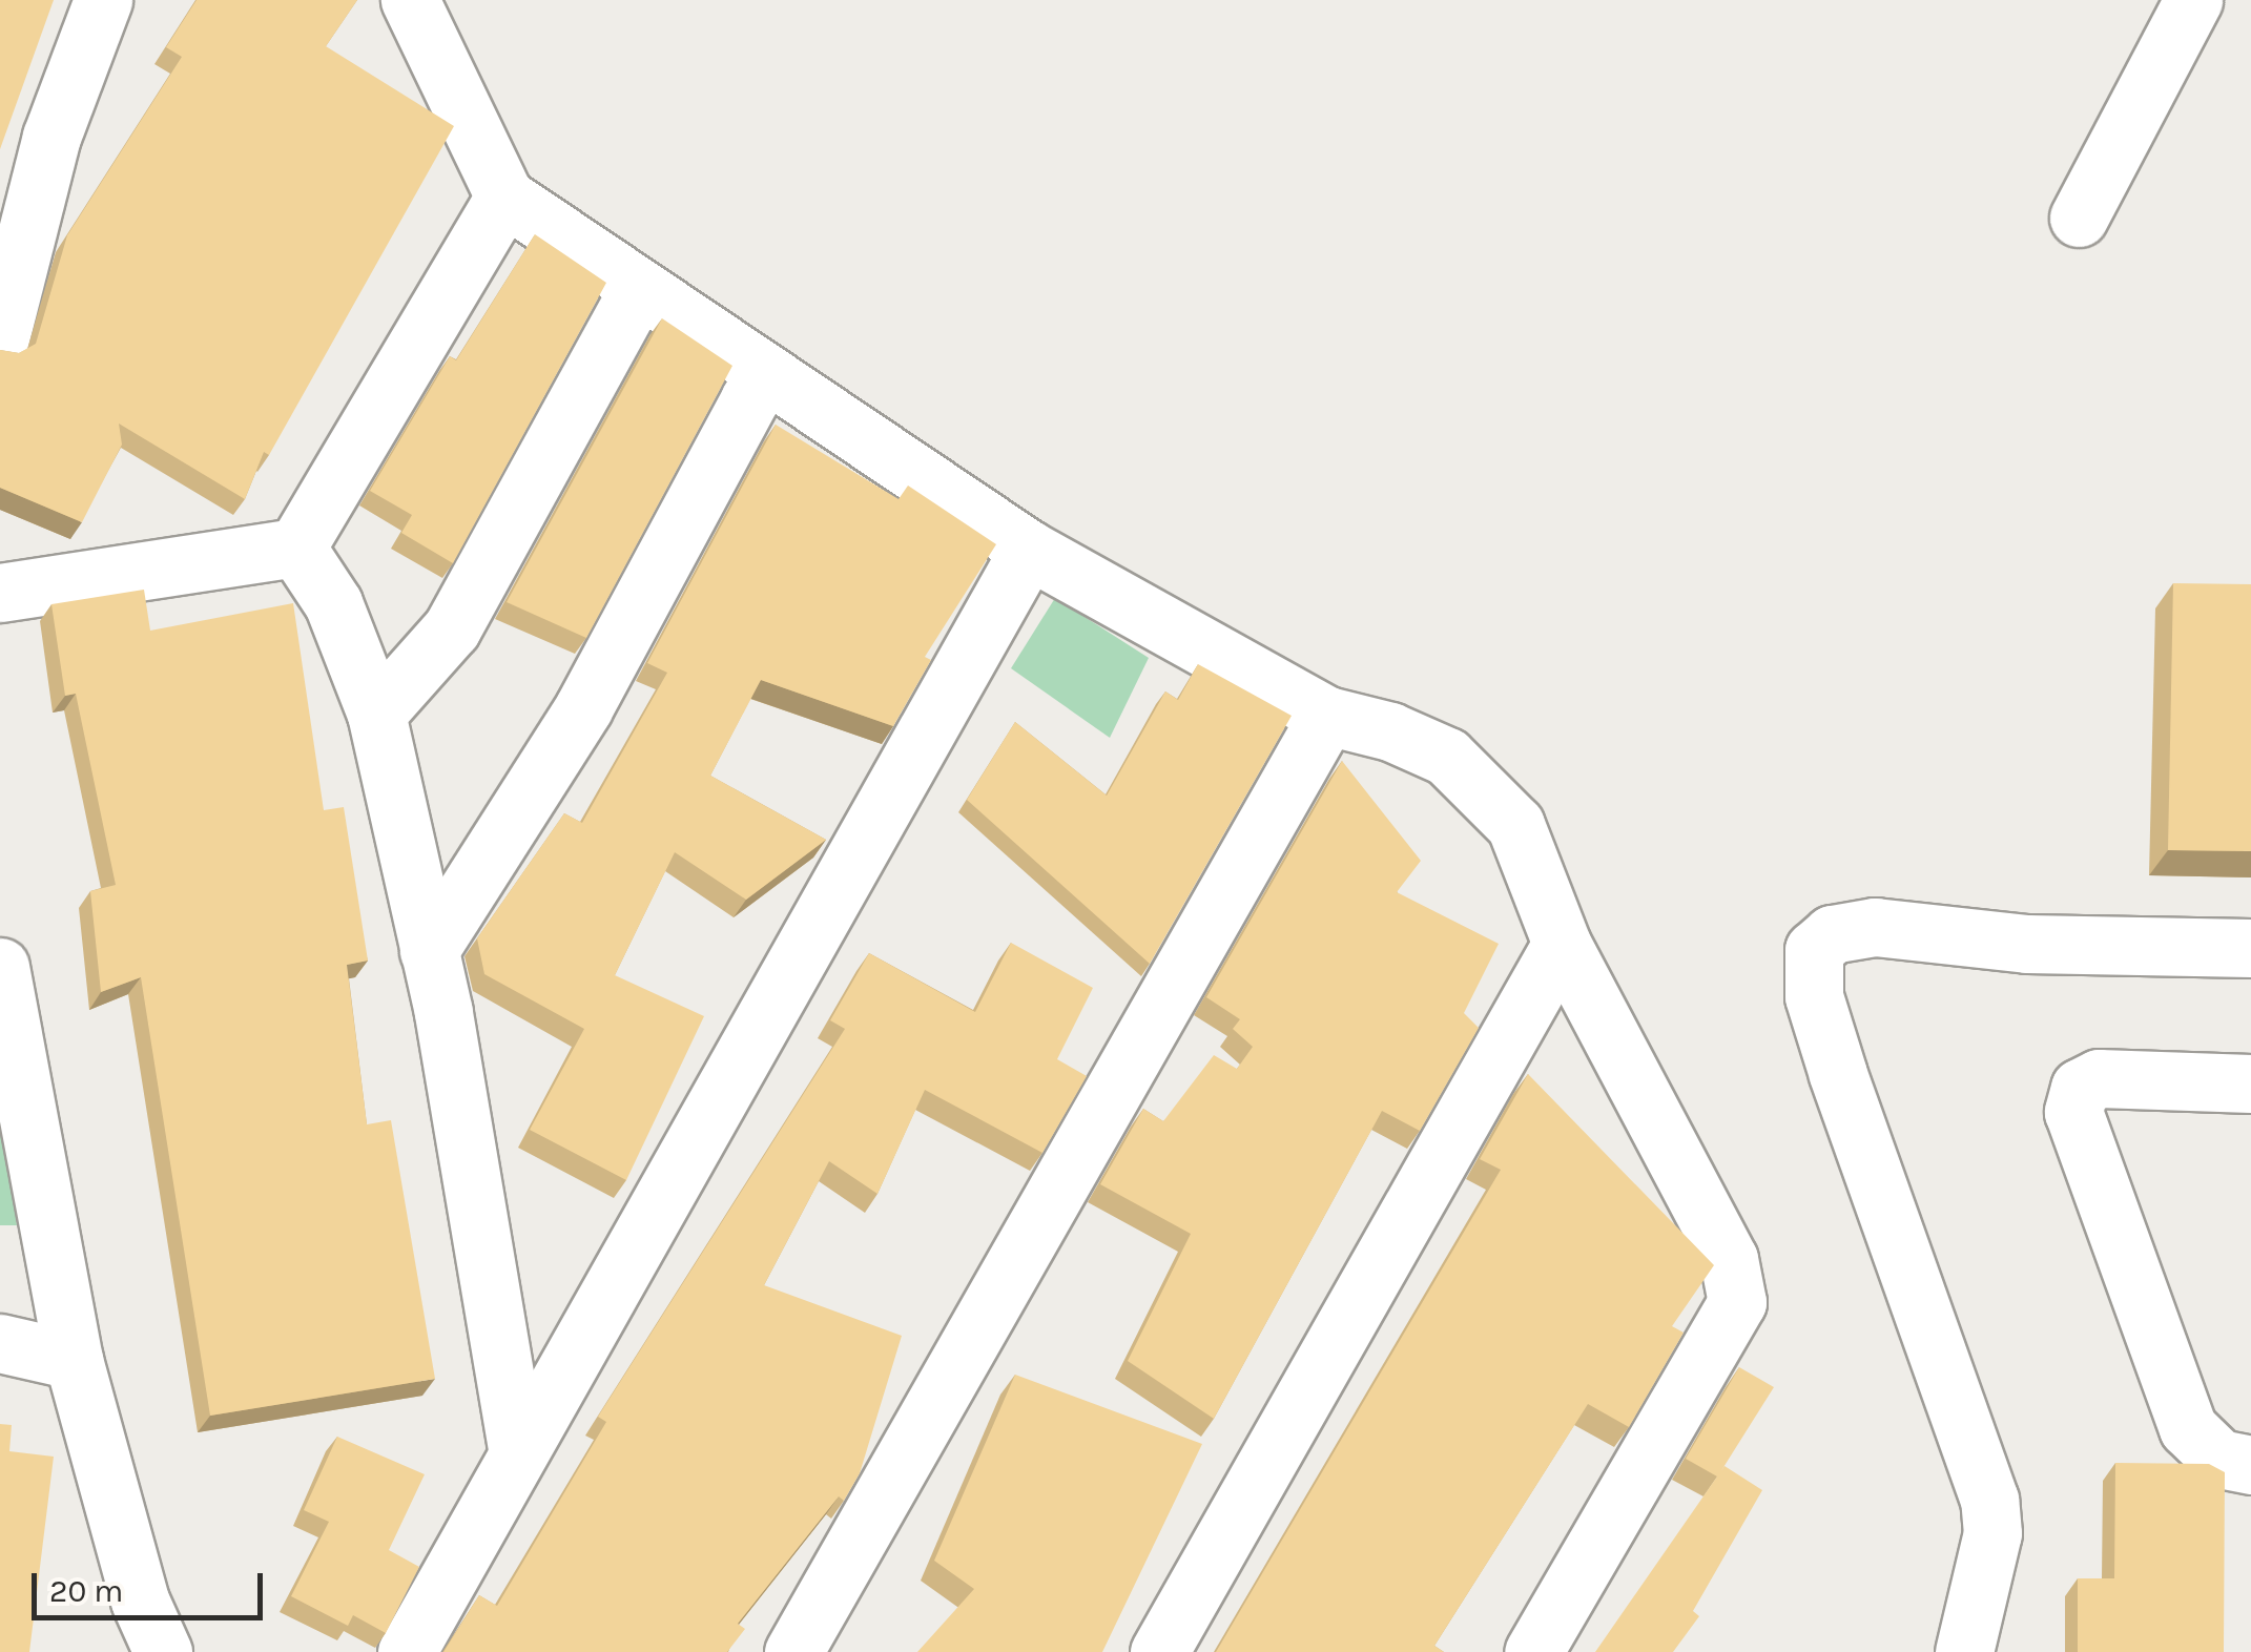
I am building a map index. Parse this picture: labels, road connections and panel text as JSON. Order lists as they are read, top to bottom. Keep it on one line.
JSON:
{"scale_bar":"20 m"}
